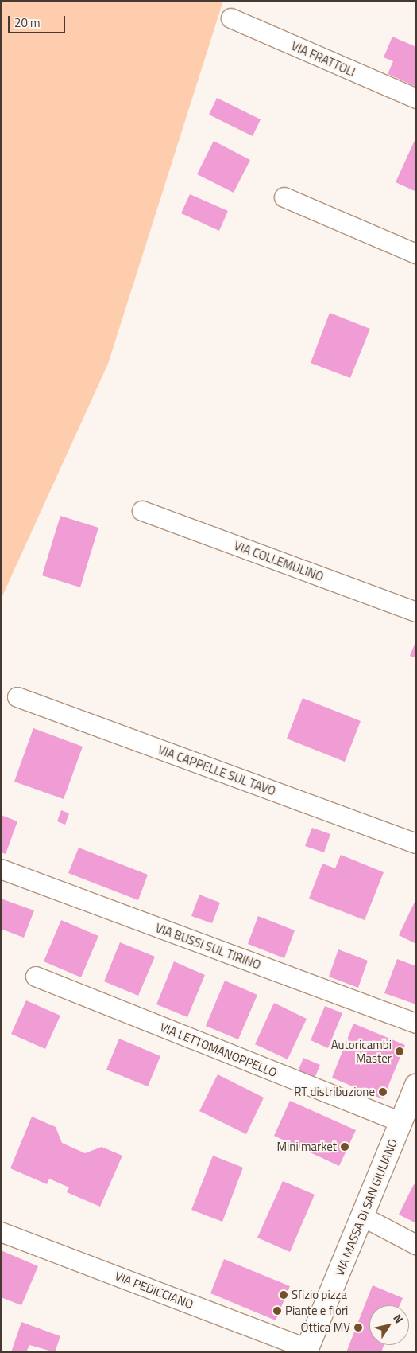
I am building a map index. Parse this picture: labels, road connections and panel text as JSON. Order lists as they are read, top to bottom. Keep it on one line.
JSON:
{"streets":{"street":["VIA FRATTOLI","VIA COLLEMULINO","VIA CAPPELLE SUL TAVO","VIA BUSSI SUL TIRINO","VIA LETTOMANOPPELLO","VIA MASSA DI SAN GIULIANO","VIA PEDICCIANO"]},"crossings":[["VIA LETTOMANOPPELLO","VIA MASSA DI SAN GIULIANO"],["VIA MASSA DI SAN GIULIANO","VIA PEDICCIANO"]],"places":["Autoricambi Master","RT distribuzione","Mini market","Sfizio pizza","Piante e fiori","Ottica MV"],"scale_bar":"20 m","north":"top right"}
